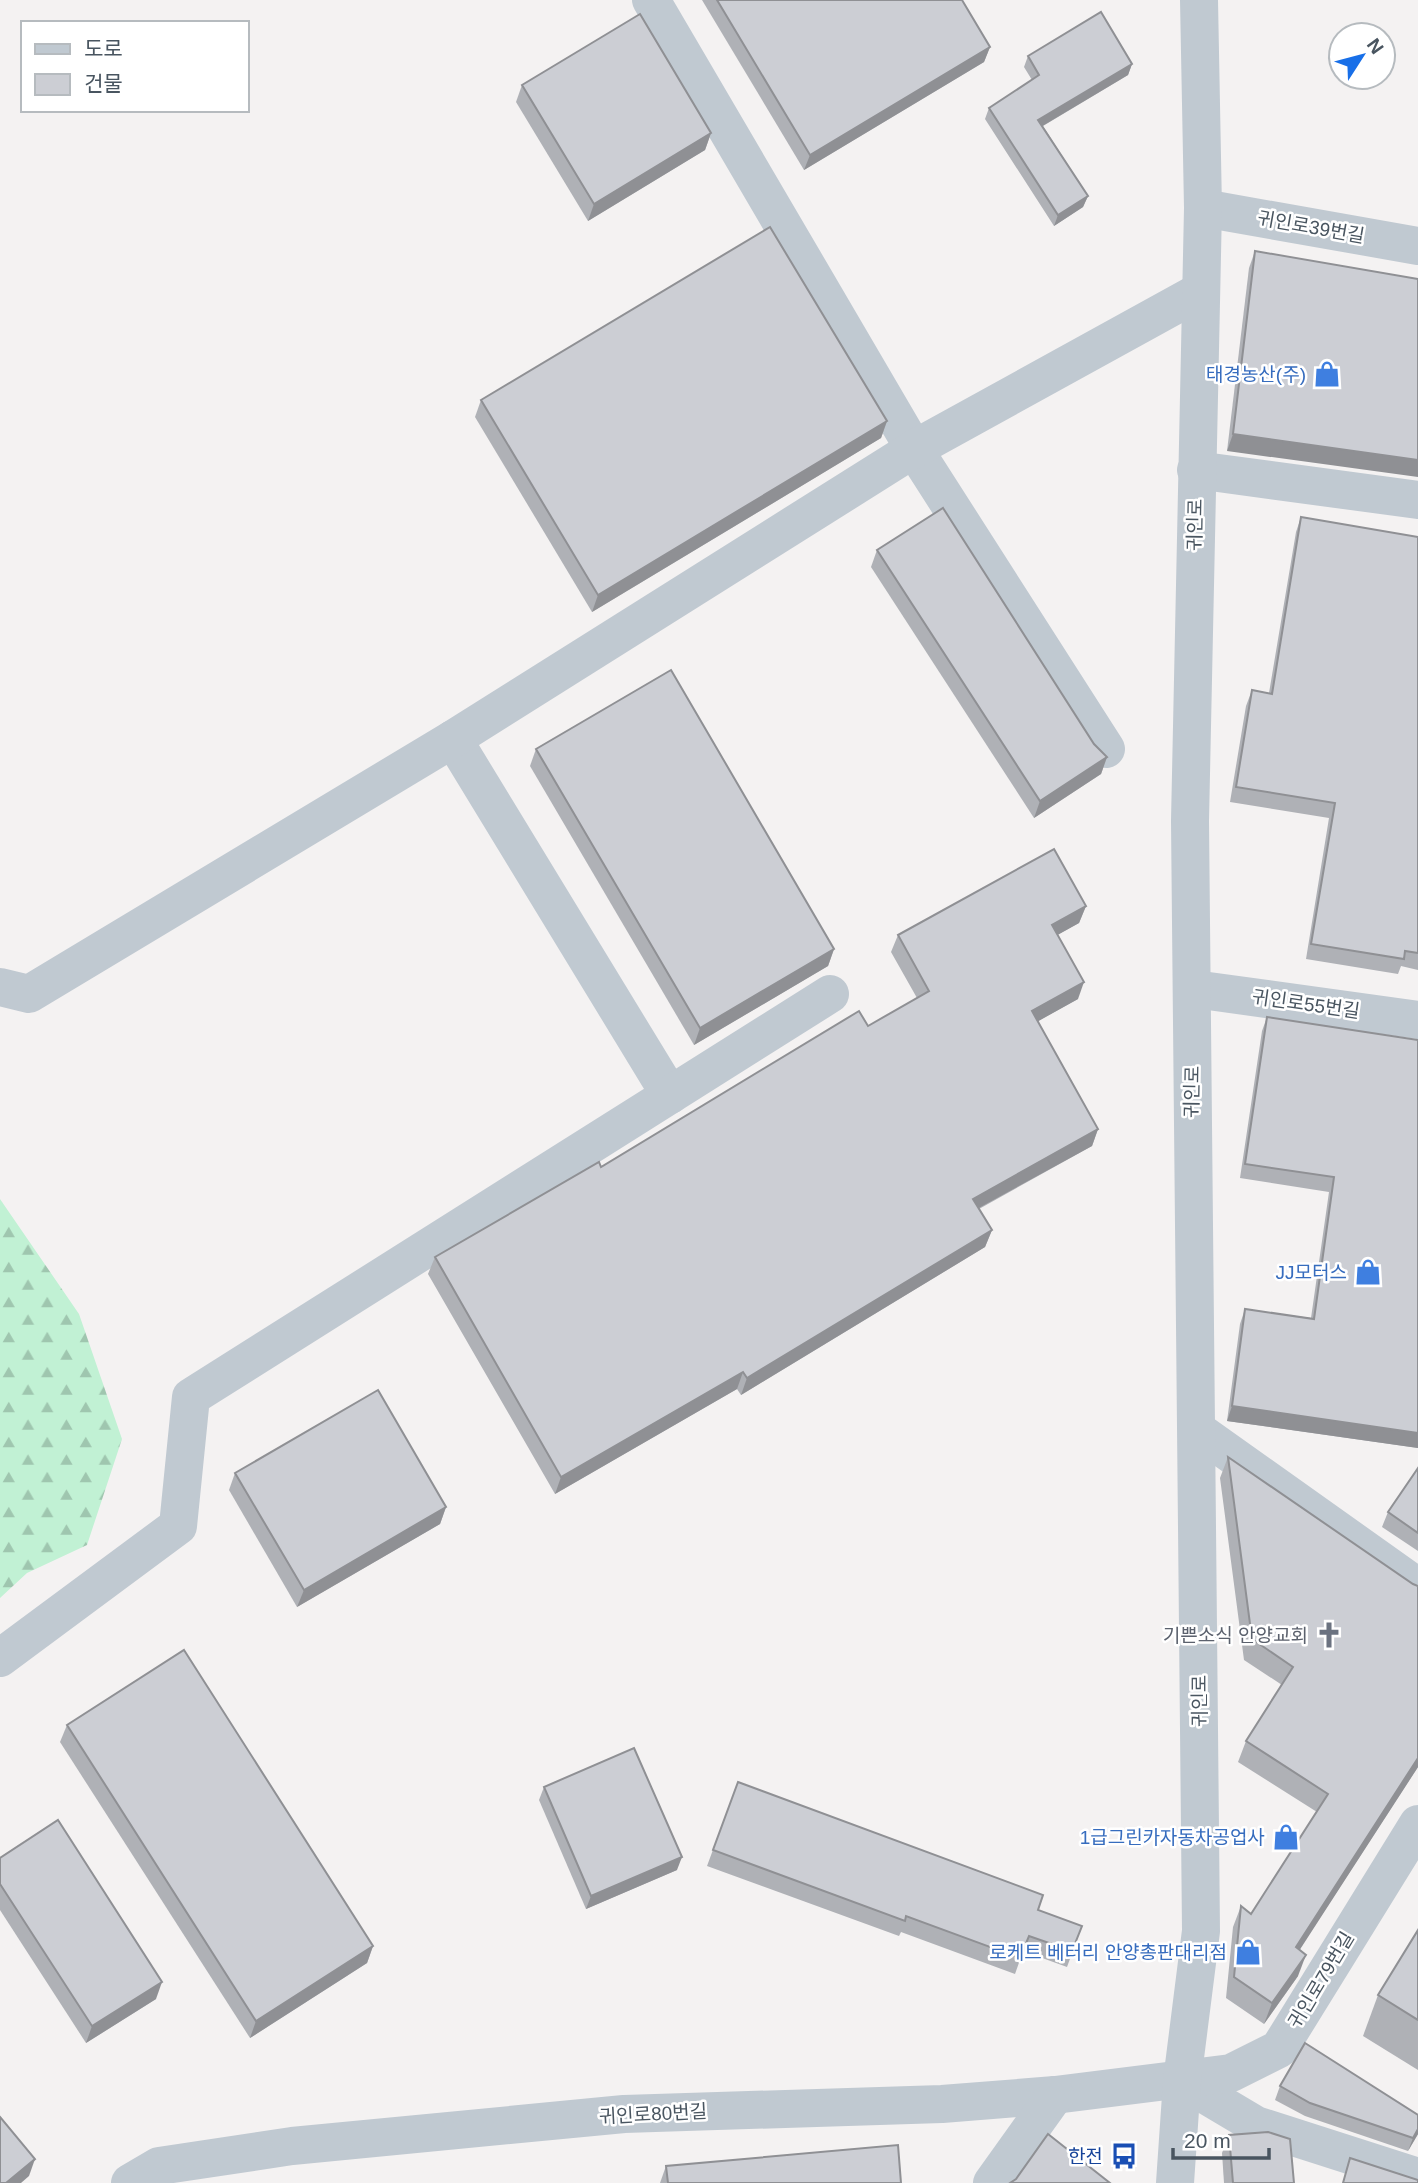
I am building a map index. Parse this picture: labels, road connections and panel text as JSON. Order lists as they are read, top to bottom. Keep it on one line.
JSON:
{"streets":{"street":["귀인로39번길","귀인로","귀인로55번길","귀인로79번길","귀인로80번길"]},"crossings":[["귀인로39번길","귀인로"],["귀인로","귀인로55번길"],["귀인로","귀인로79번길"],["귀인로","귀인로80번길"],["귀인로79번길","귀인로80번길"]],"places":{"shop":["태경농산(주)","JJ모터스","1급그린카자동차공업사","로케트 베터리 안양총판대리점"],"church":["기쁜소식 안양교회"],"bus stop":["한전"]},"legend":["도로","건물"],"scale_bar":"20 m","north":"top right"}
